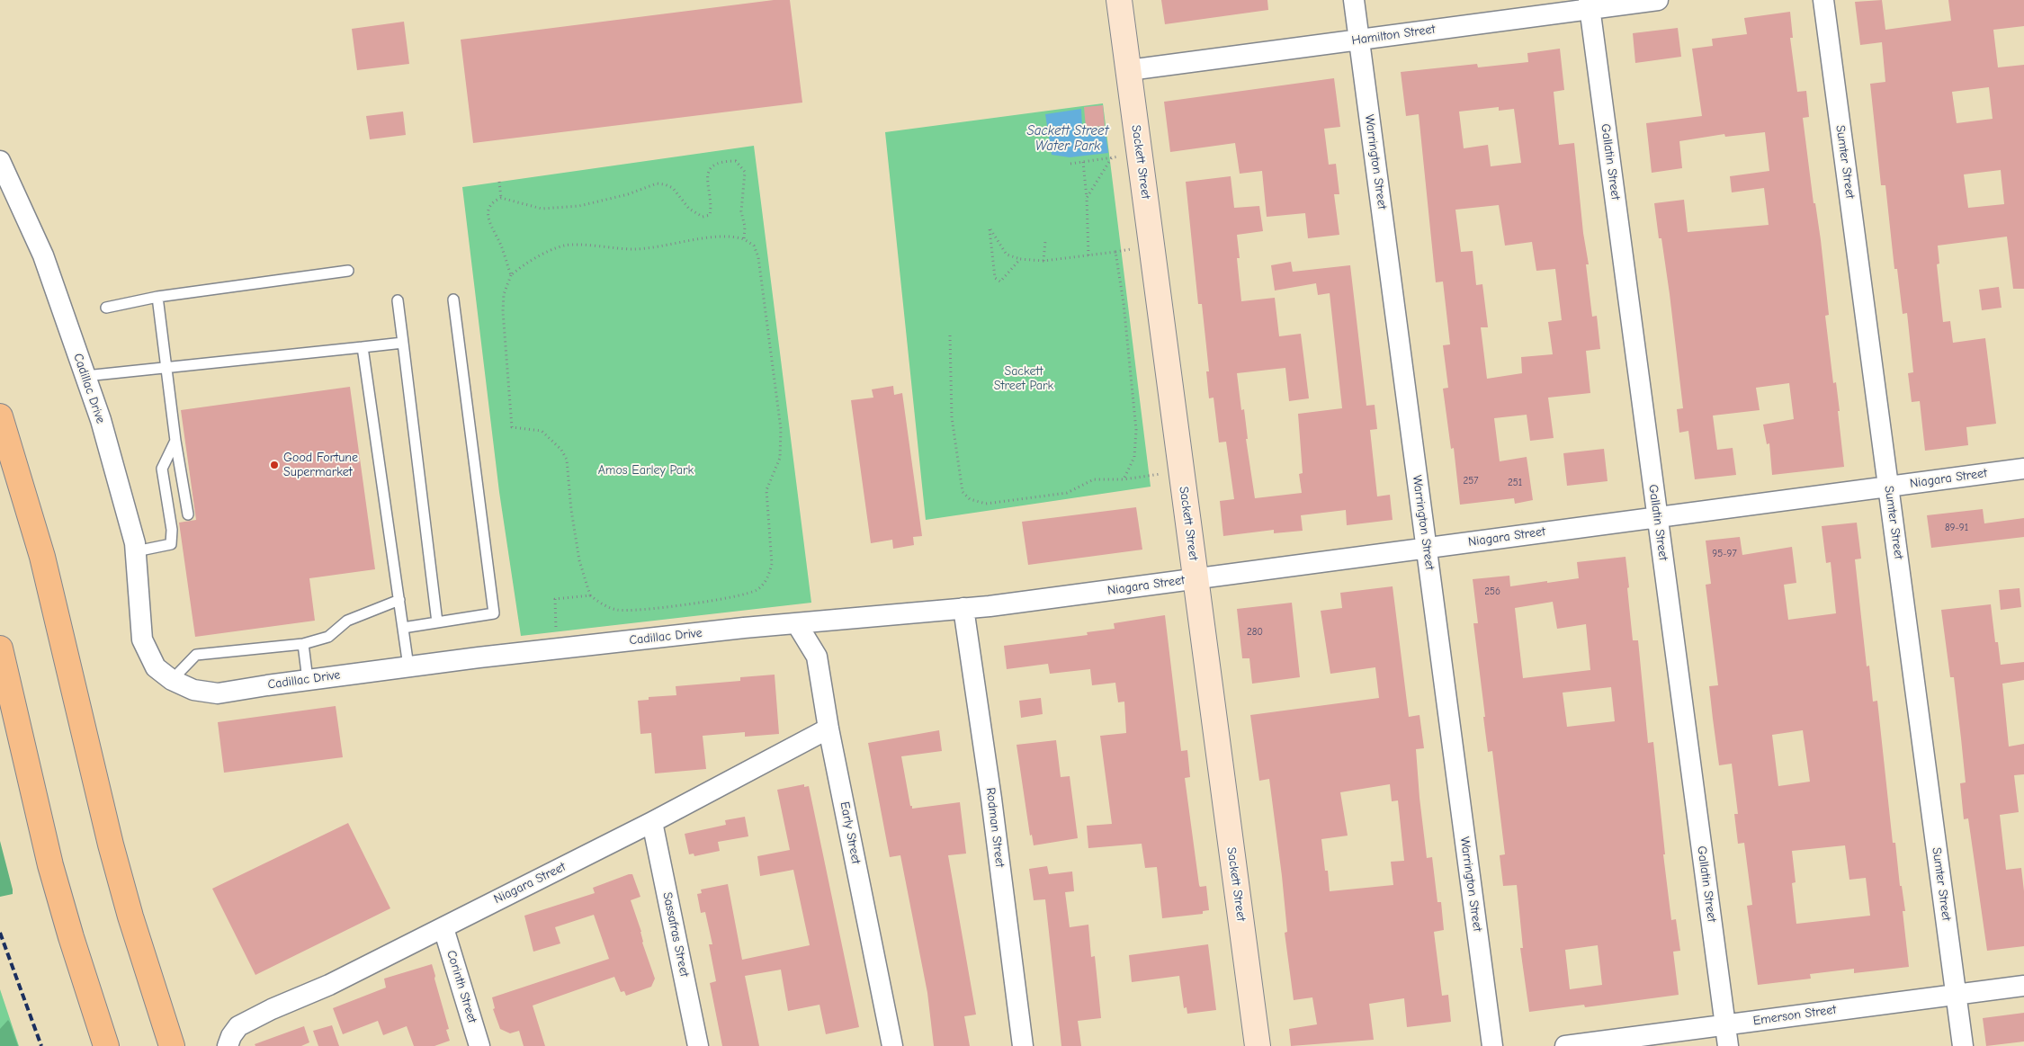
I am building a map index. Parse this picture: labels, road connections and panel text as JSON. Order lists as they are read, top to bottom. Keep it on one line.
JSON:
{"streets":{"street":["Hamilton Street","Sackett Street","Warrington Street","Gallatin Street","Sumter Street","Cadillac Drive","Niagara Street","Rodman Street","Early Street","Sassafras Street","Corinth Street","Emerson Street"]},"crossings":[["Hamilton Street","Sackett Street"],["Hamilton Street","Warrington Street"],["Hamilton Street","Gallatin Street"],["Sackett Street","Niagara Street"],["Warrington Street","Niagara Street"],["Gallatin Street","Niagara Street"],["Gallatin Street","Emerson Street"],["Sumter Street","Niagara Street"],["Sumter Street","Emerson Street"],["Cadillac Drive","Niagara Street"],["Cadillac Drive","Rodman Street"],["Cadillac Drive","Early Street"],["Niagara Street","Early Street"],["Niagara Street","Sassafras Street"],["Niagara Street","Corinth Street"]],"water":["Sackett Street Water Park"],"parks":["Sackett Street Park","Amos Earley Park"],"places":["Good Fortune Supermarket"],"house_numbers":["257","251","89-91","95-97","256","280"]}
